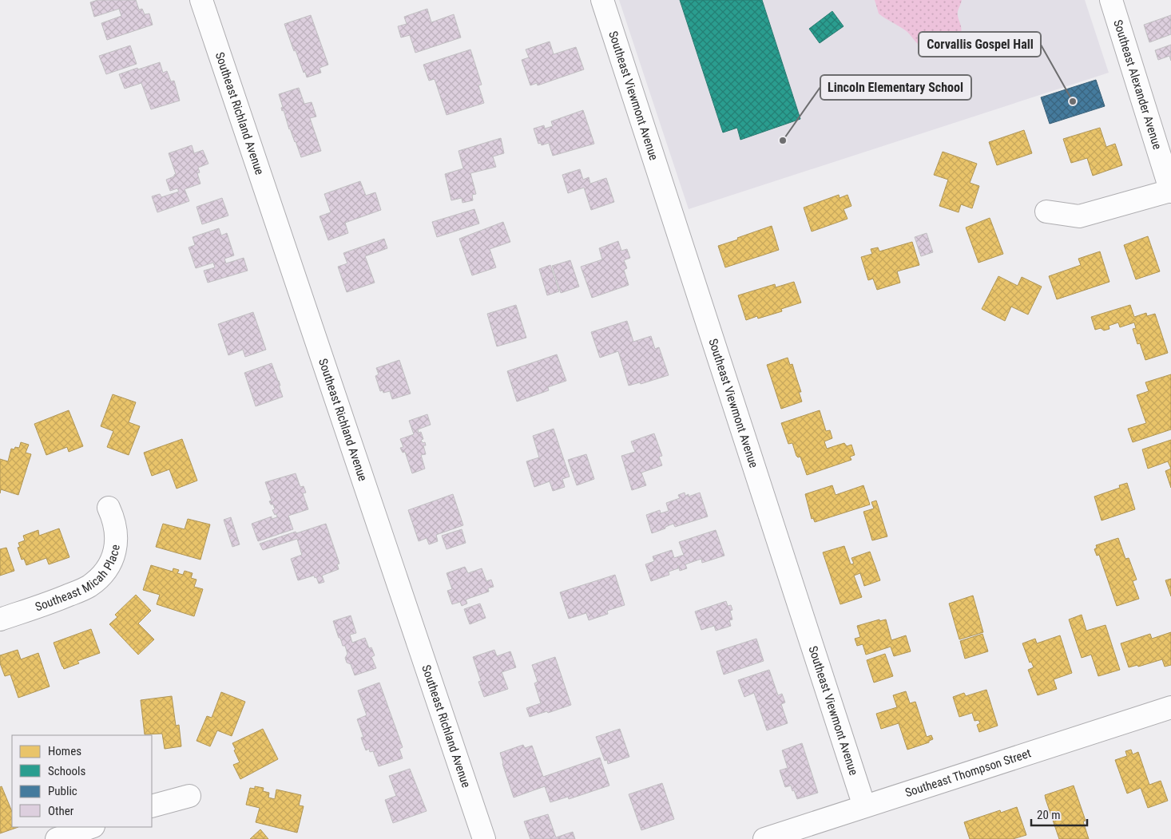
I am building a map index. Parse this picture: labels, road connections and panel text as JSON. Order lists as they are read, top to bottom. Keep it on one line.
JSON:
{"streets":{"street":["Southeast Alexander Avenue","Southeast Viewmont Avenue","Southeast Richland Avenue","Southeast Micah Place","Southeast Thompson Street"]},"crossings":[["Southeast Viewmont Avenue","Southeast Thompson Street"]],"places":["Corvallis Gospel Hall","Lincoln Elementary School"],"legend":["Homes","Schools","Public","Other"],"scale_bar":"20 m"}
